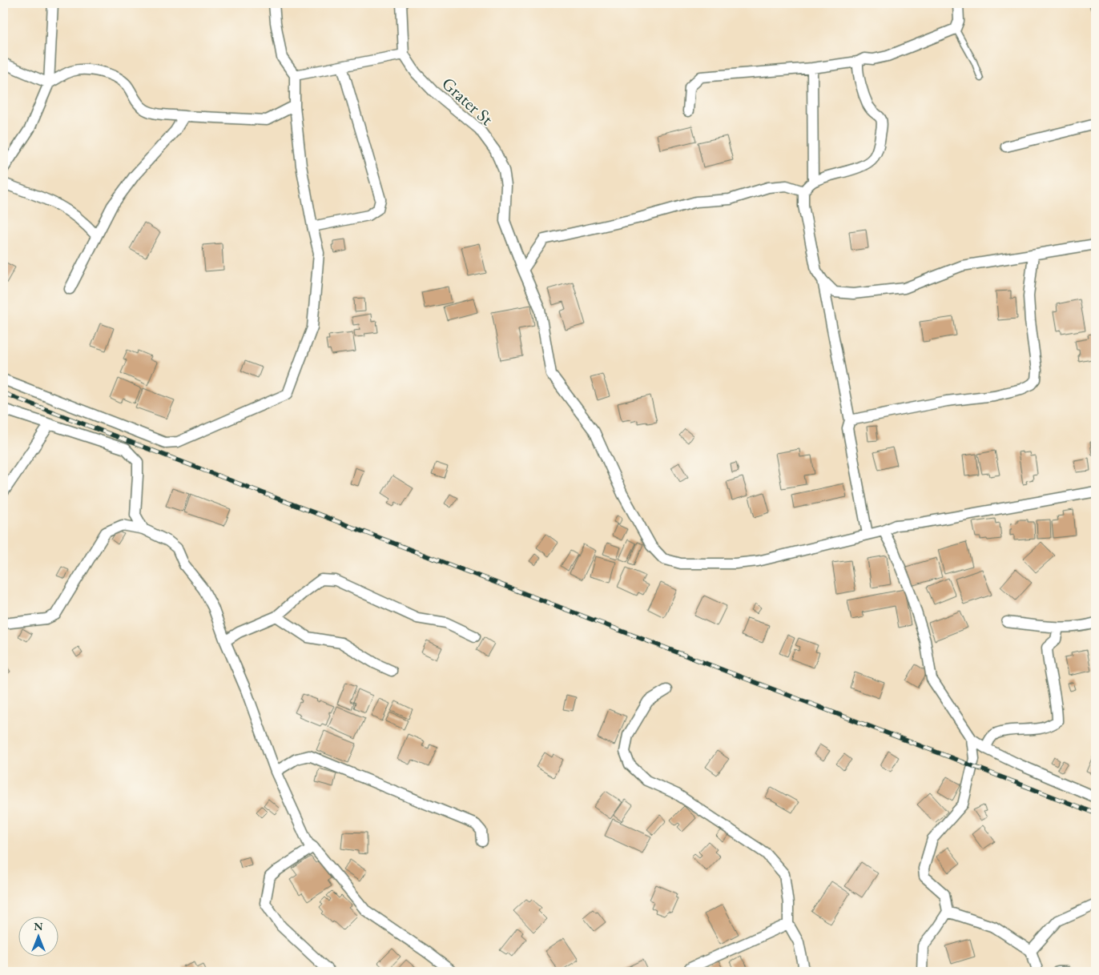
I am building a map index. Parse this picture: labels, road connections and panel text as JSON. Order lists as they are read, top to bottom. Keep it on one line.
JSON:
{"streets":{"street":["Grater St"]},"north":"top"}
